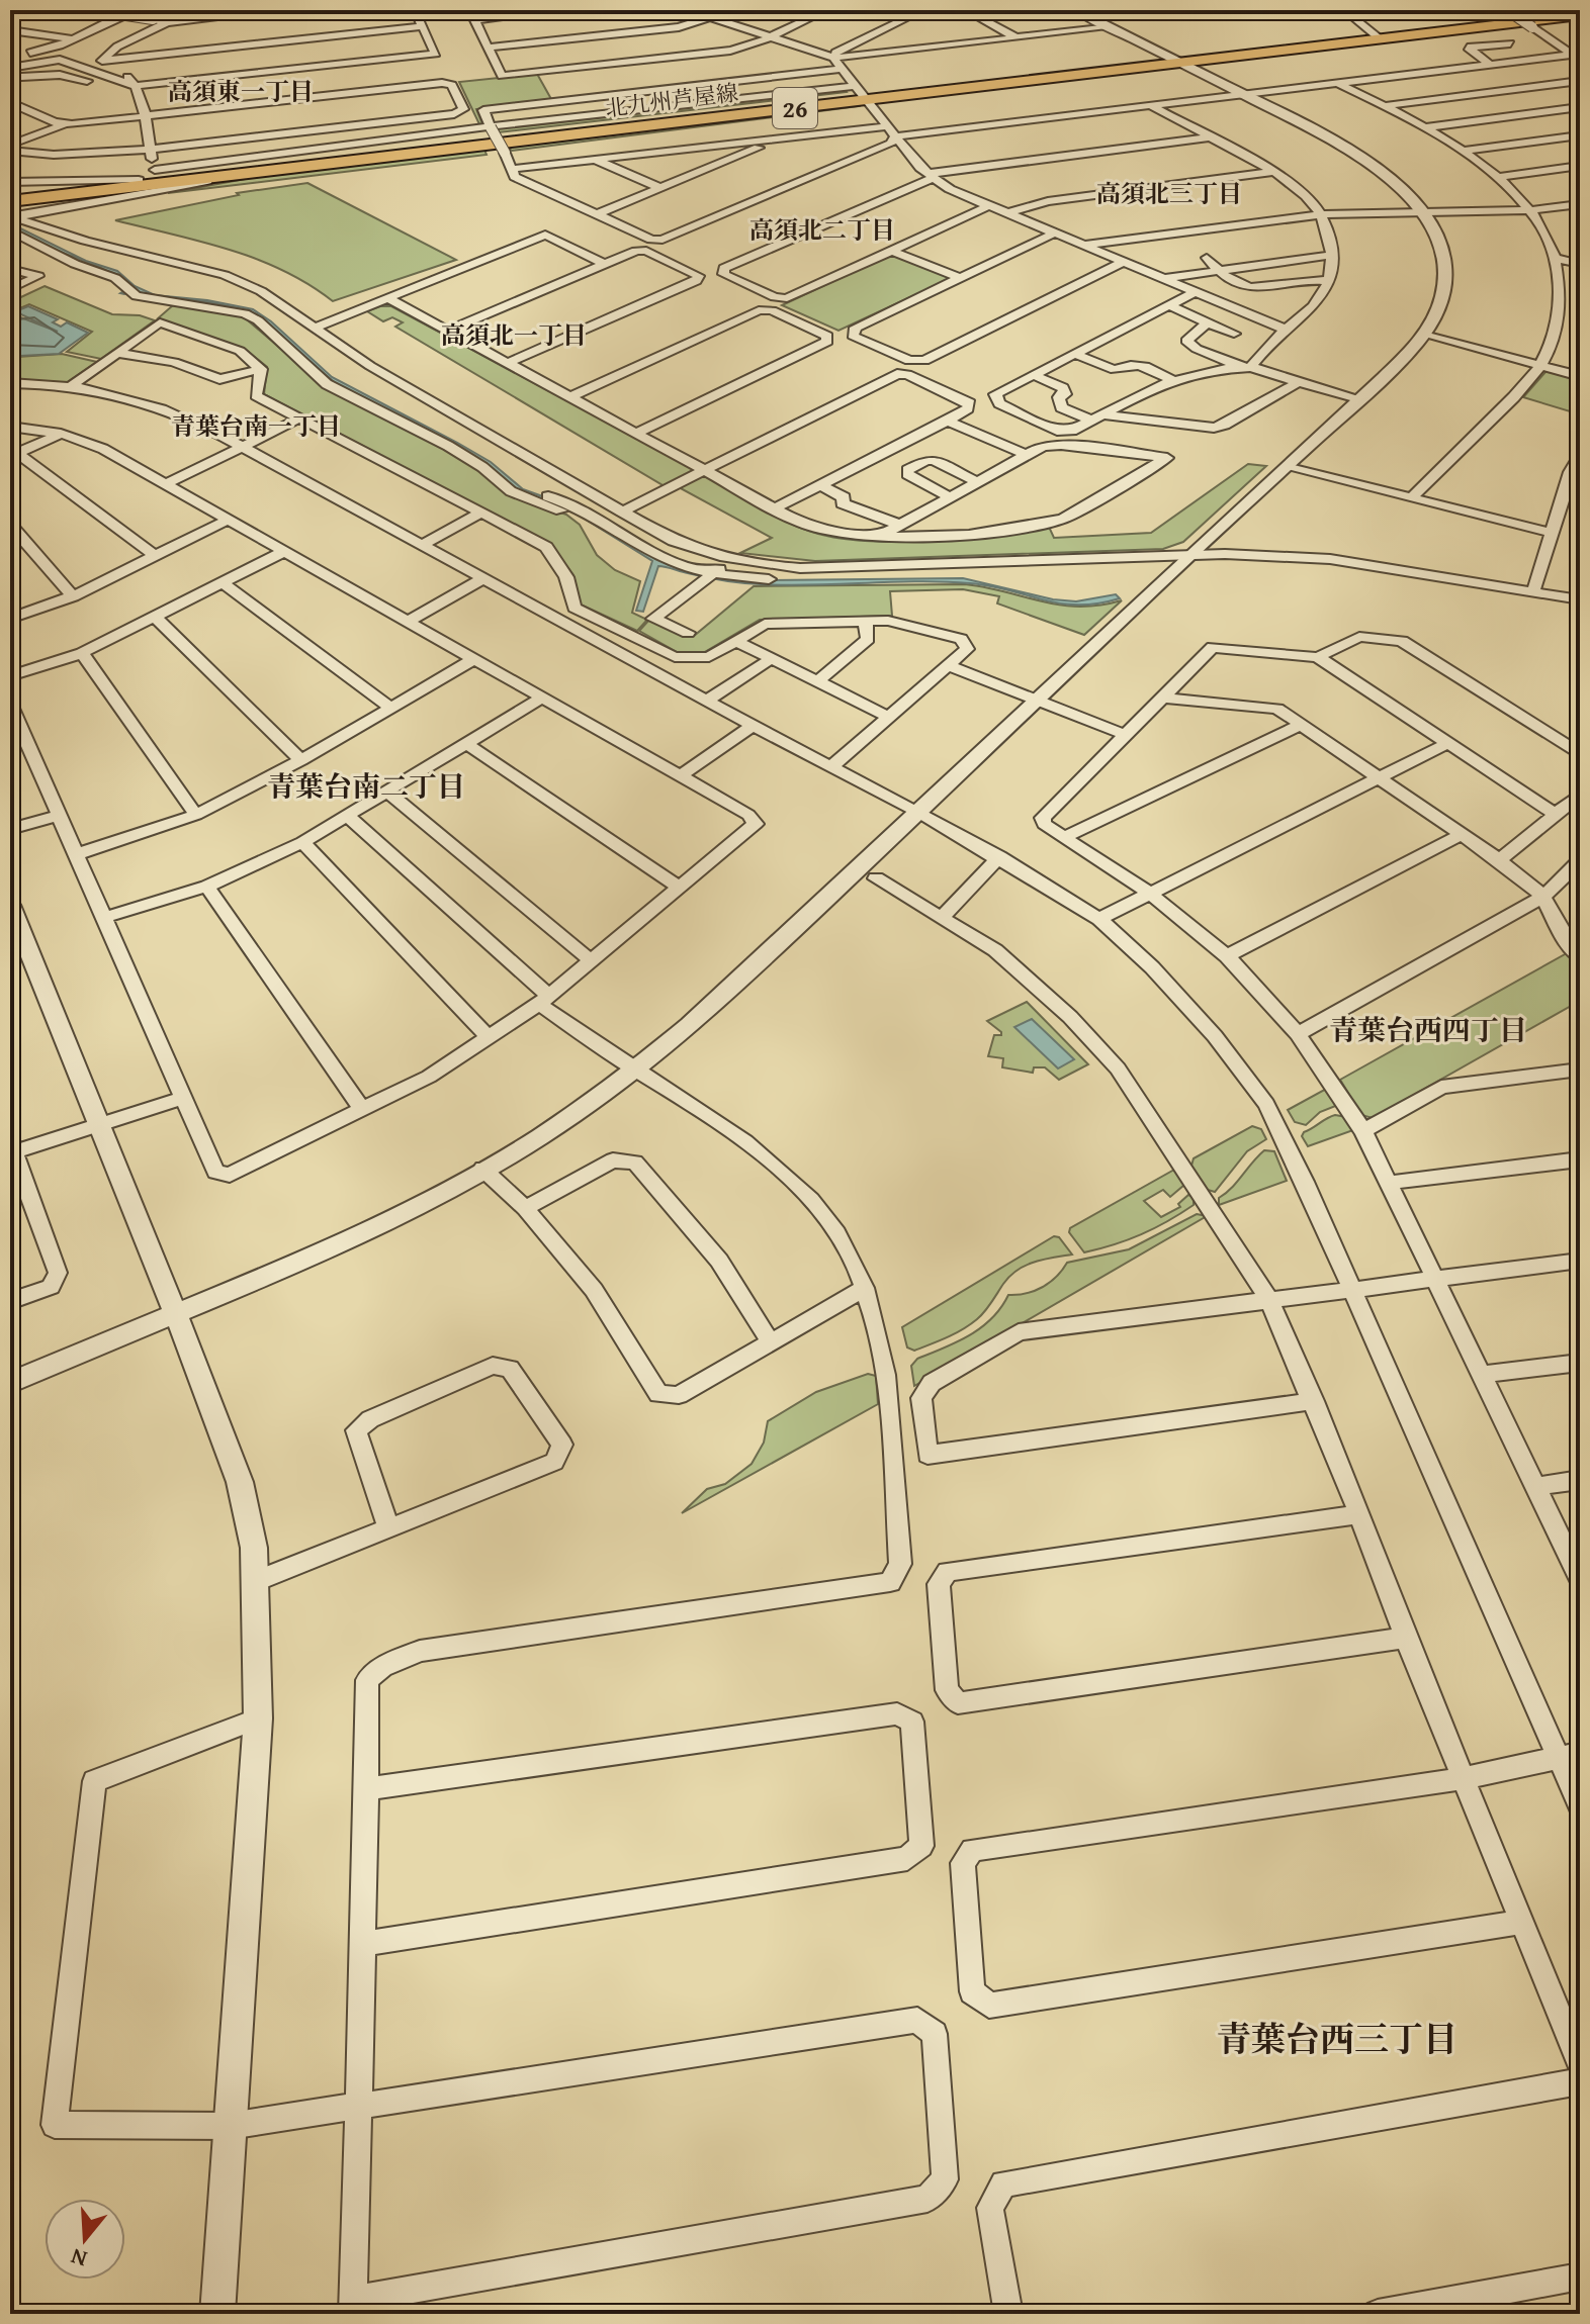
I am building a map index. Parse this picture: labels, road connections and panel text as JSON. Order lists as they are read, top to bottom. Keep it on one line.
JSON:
{"streets":{"main road":["北九州芦屋線","26"]},"districts":["高須東一丁目","高須北三丁目","高須北二丁目","高須北一丁目","青葉台南一丁目","青葉台南二丁目","青葉台西四丁目","青葉台西三丁目"],"north":"bottom"}
